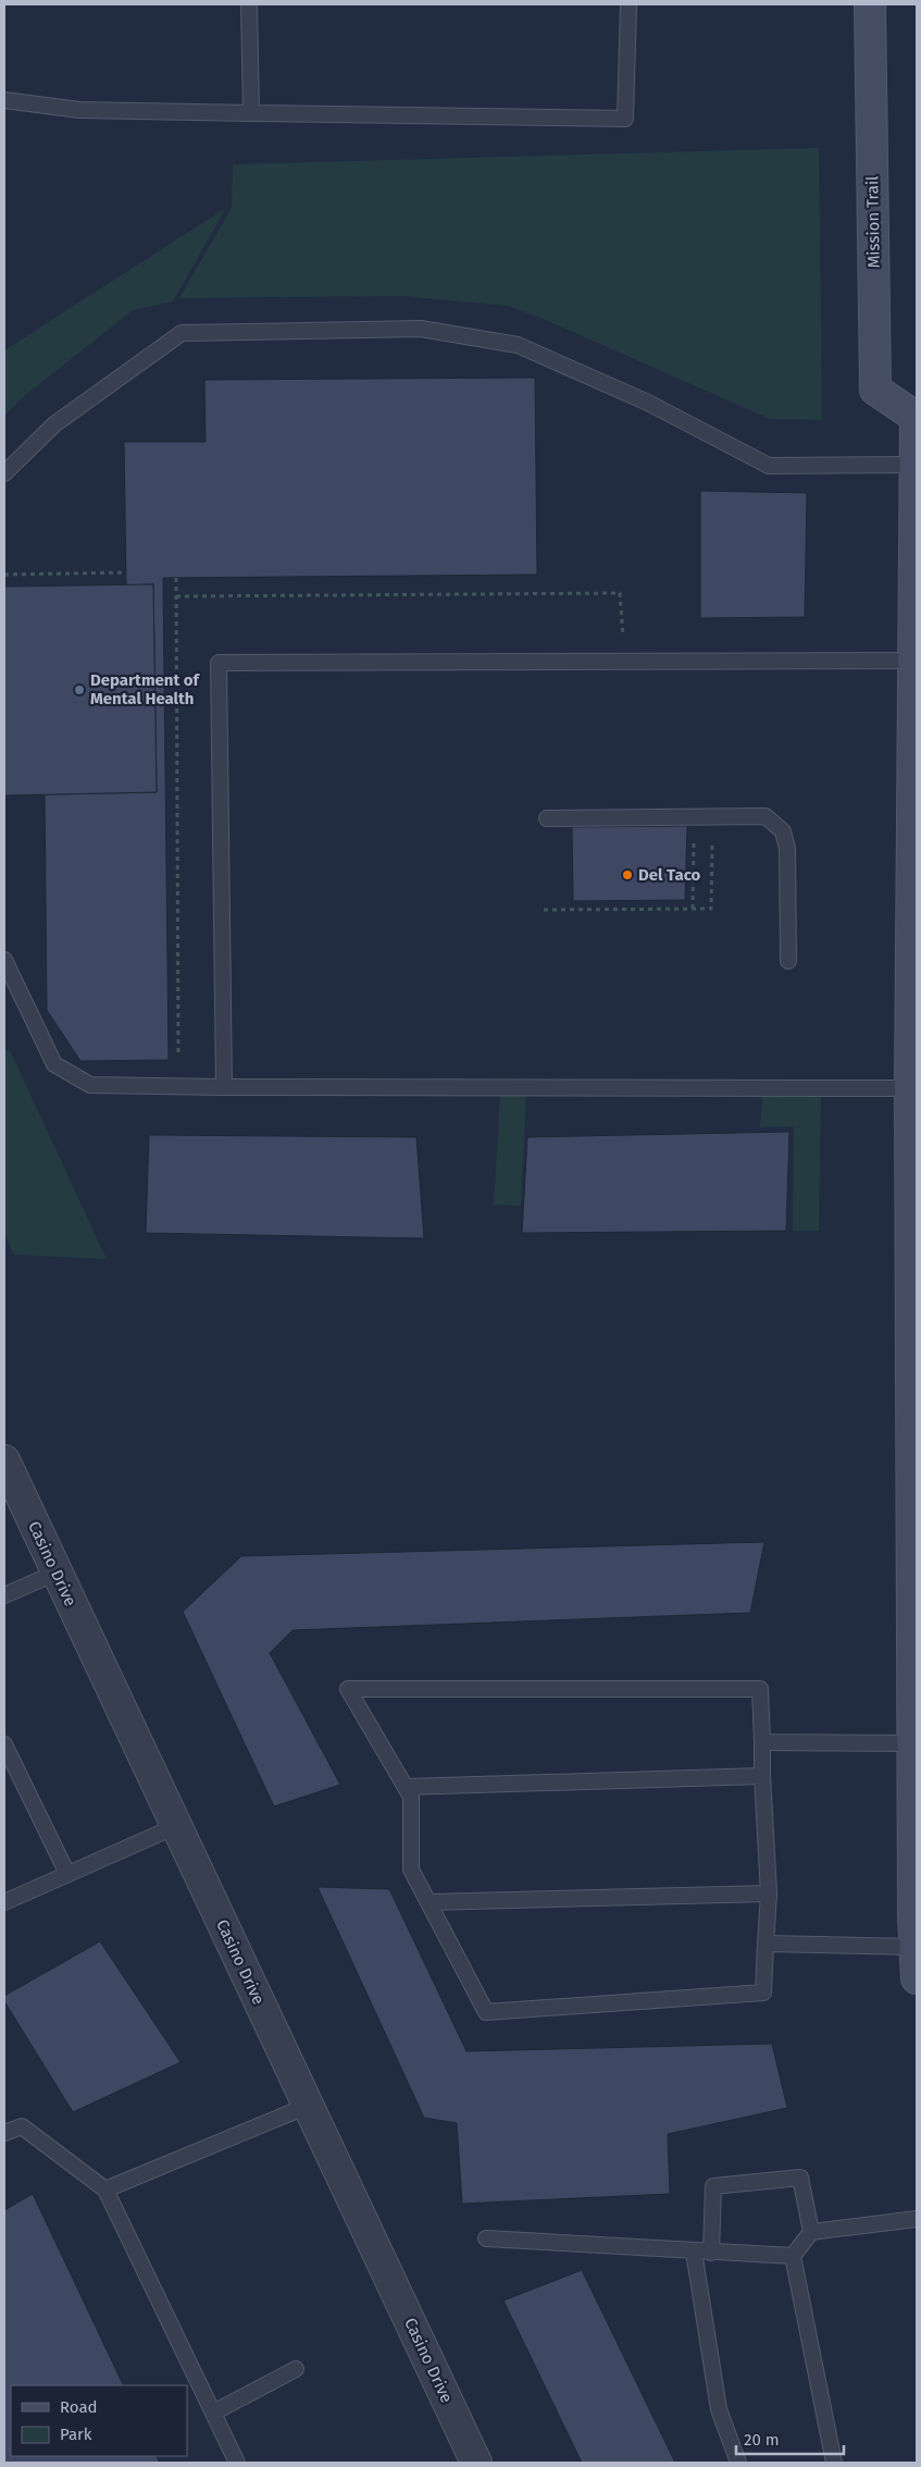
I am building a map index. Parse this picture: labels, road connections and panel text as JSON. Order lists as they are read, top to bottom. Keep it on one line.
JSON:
{"streets":{"main road":["Mission Trail"],"street":["Casino Drive"]},"places":["Department of Mental Health","Del Taco"],"legend":["Road","Park"],"scale_bar":"20 m"}
